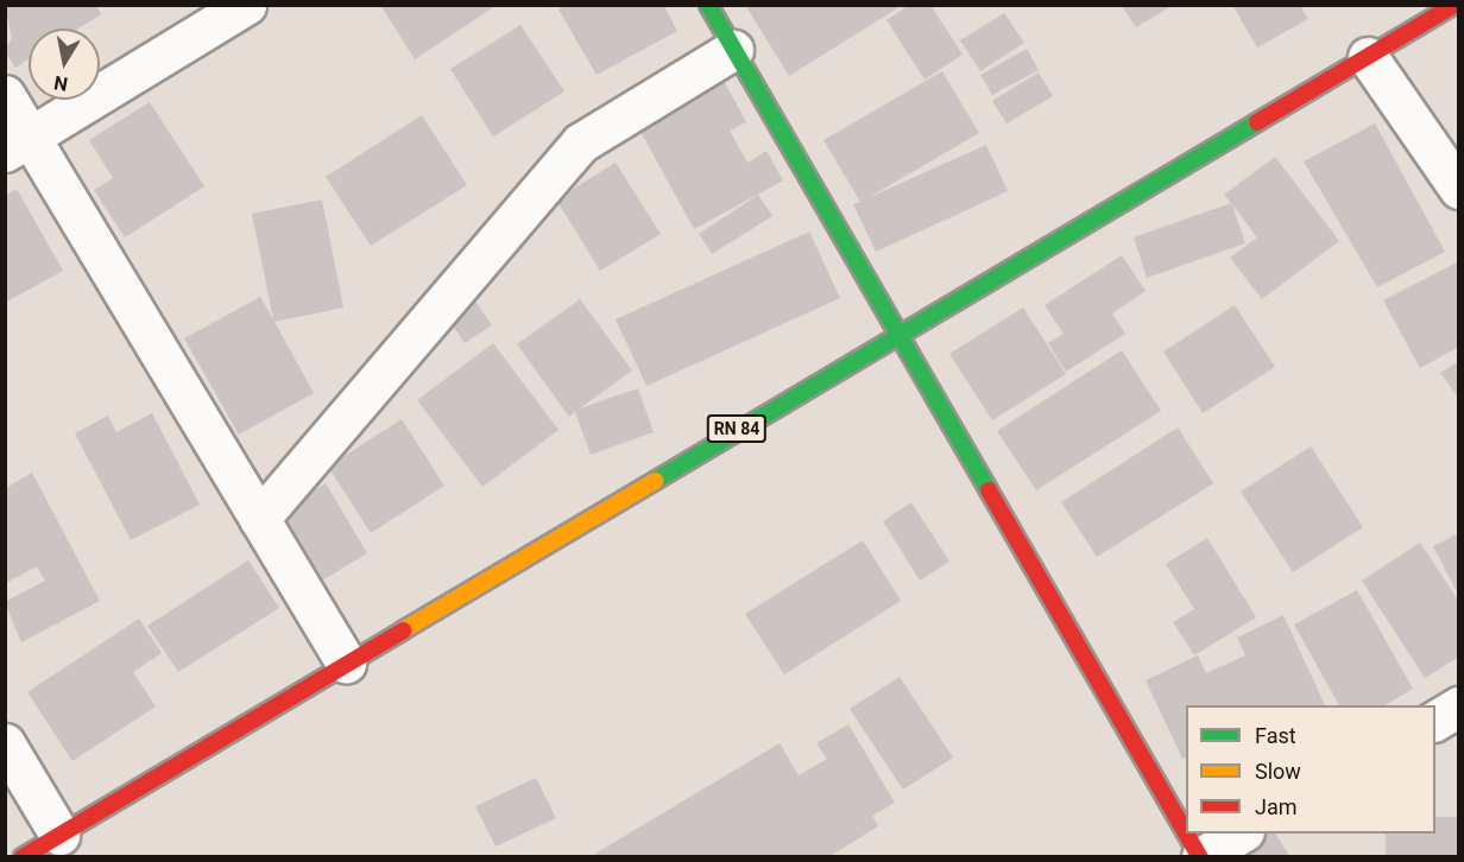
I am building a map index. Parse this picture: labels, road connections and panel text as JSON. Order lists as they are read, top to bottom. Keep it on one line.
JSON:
{"streets":{"main road":["RN 84"]},"legend":["Fast","Slow","Jam"],"north":"bottom"}
